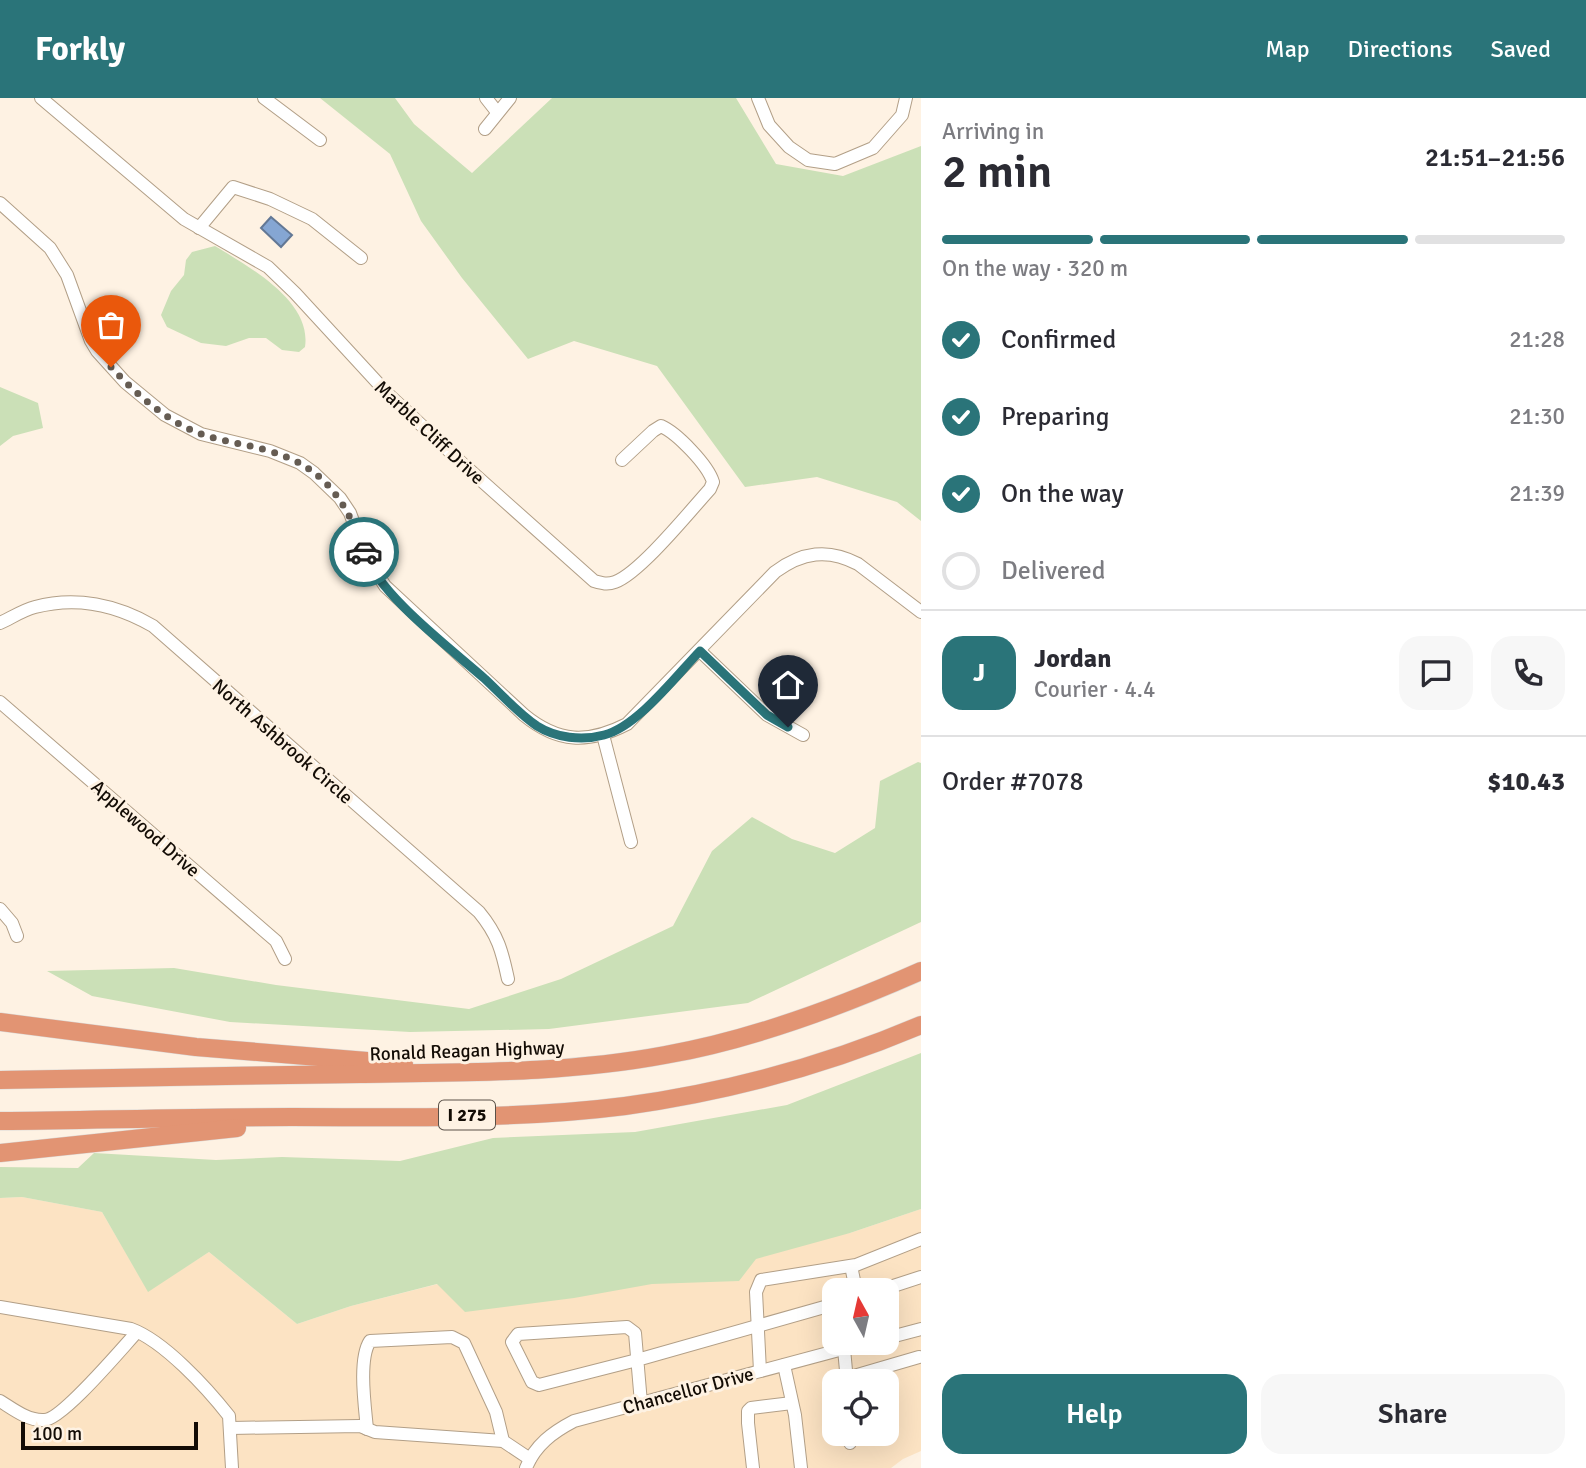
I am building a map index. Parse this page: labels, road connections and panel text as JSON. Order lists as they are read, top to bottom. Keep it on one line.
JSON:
{"streets":{"highway":["Ronald Reagan Highway","I 275"],"street":["Marble Cliff Drive","North Ashbrook Circle","Applewood Drive","Chancellor Drive"]},"scale_bar":"100 m","north":"top","page":{"header":"Forkly","nav":["Map","Directions","Saved"],"heading":["2 min","Arriving in","21:51–21:56"],"panel":["Jordan","Courier · 4.4","Order #7078","$10.43"],"bar":"On the way · 320 m","list":[["Confirmed","21:28"],["Preparing","21:30"],["On the way","21:39"],"Delivered"],"round":"J","buttons":["Help","Share"],"scale":"100 m"}}
